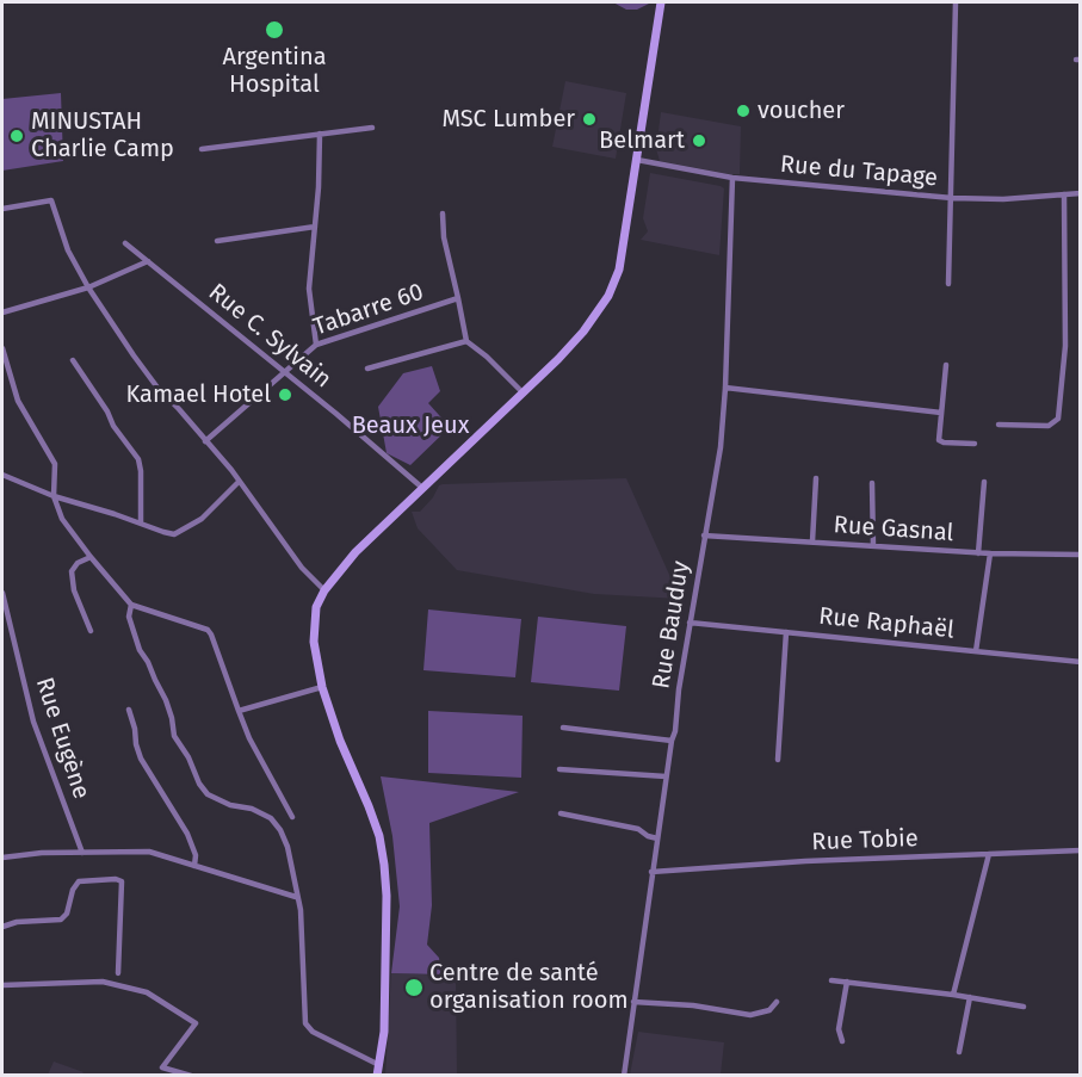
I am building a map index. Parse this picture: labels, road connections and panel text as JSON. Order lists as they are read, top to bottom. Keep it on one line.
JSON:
{"streets":{"street":["Rue du Tapage","Tabarre 60","Rue C. Sylvain","Rue Gasnal","Rue Raphaël","Rue Bauduy","Rue Eugène","Rue Tobie"]},"crossings":[["Rue du Tapage","Rue Bauduy"],["Tabarre 60","Rue C. Sylvain"],["Rue Gasnal","Rue Bauduy"],["Rue Raphaël","Rue Bauduy"],["Rue Bauduy","Rue Tobie"]],"parks":["Beaux Jeux"],"places":["Argentina Hospital","voucher","MSC Lumber","MINUSTAH Charlie Camp","Belmart","Kamael Hotel","Centre de santé organisation room"]}
